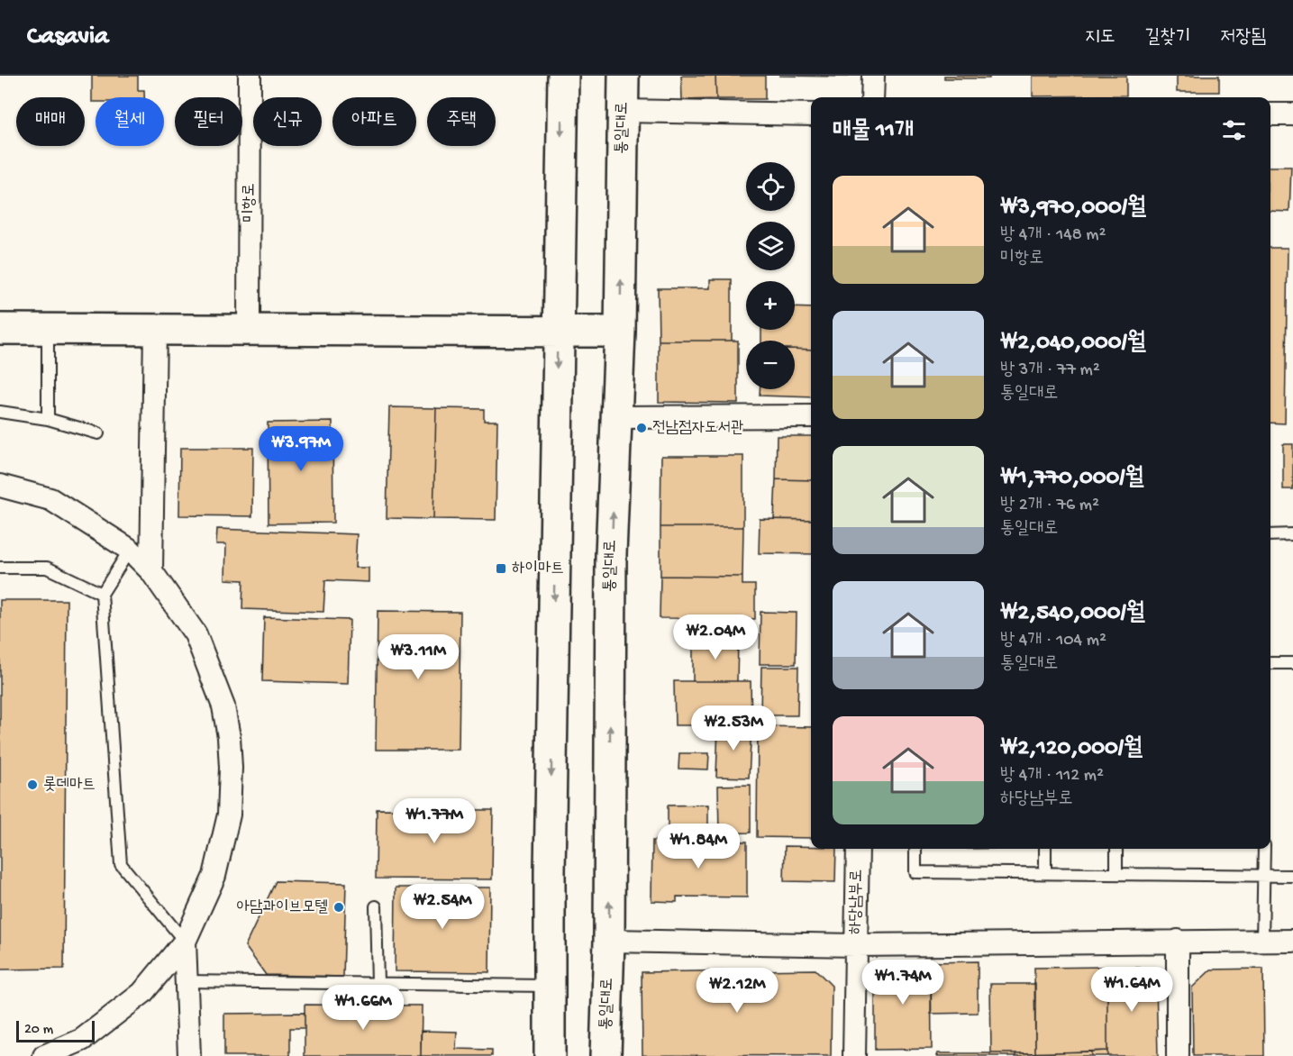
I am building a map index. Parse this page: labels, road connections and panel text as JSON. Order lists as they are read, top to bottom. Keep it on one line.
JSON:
{"streets":{"street":["통일대로","미항로","하당남부로"]},"places":{"other":["전남점자도서관","롯데마트","아담과이브모텔"],"transit":["하이마트"]},"scale_bar":"20 m","page":{"header":"Casavia","nav":["지도","길찾기","저장됨"],"chip":["매매","월세","필터","신규","아파트","주택"],"heading":"매물 11개","map_buttons":["+","−"],"list":[{"name":"₩3,970,000/월","note":"방 4개 · 148 m² · 미항로"},{"name":"₩2,040,000/월","note":"방 3개 · 77 m² · 통일대로"},{"name":"₩1,770,000/월","note":"방 2개 · 76 m² · 통일대로"},{"name":"₩2,540,000/월","note":"방 4개 · 104 m² · 통일대로"},{"name":"₩2,120,000/월","note":"방 4개 · 112 m² · 하당남부로"}],"price":["₩3.97M","₩2.04M","₩3.11M","₩2.53M","₩1.77M","₩1.84M","₩2.54M","₩1.74M","₩1.64M","₩2.12M","₩1.66M"],"scale":"20 m"}}
